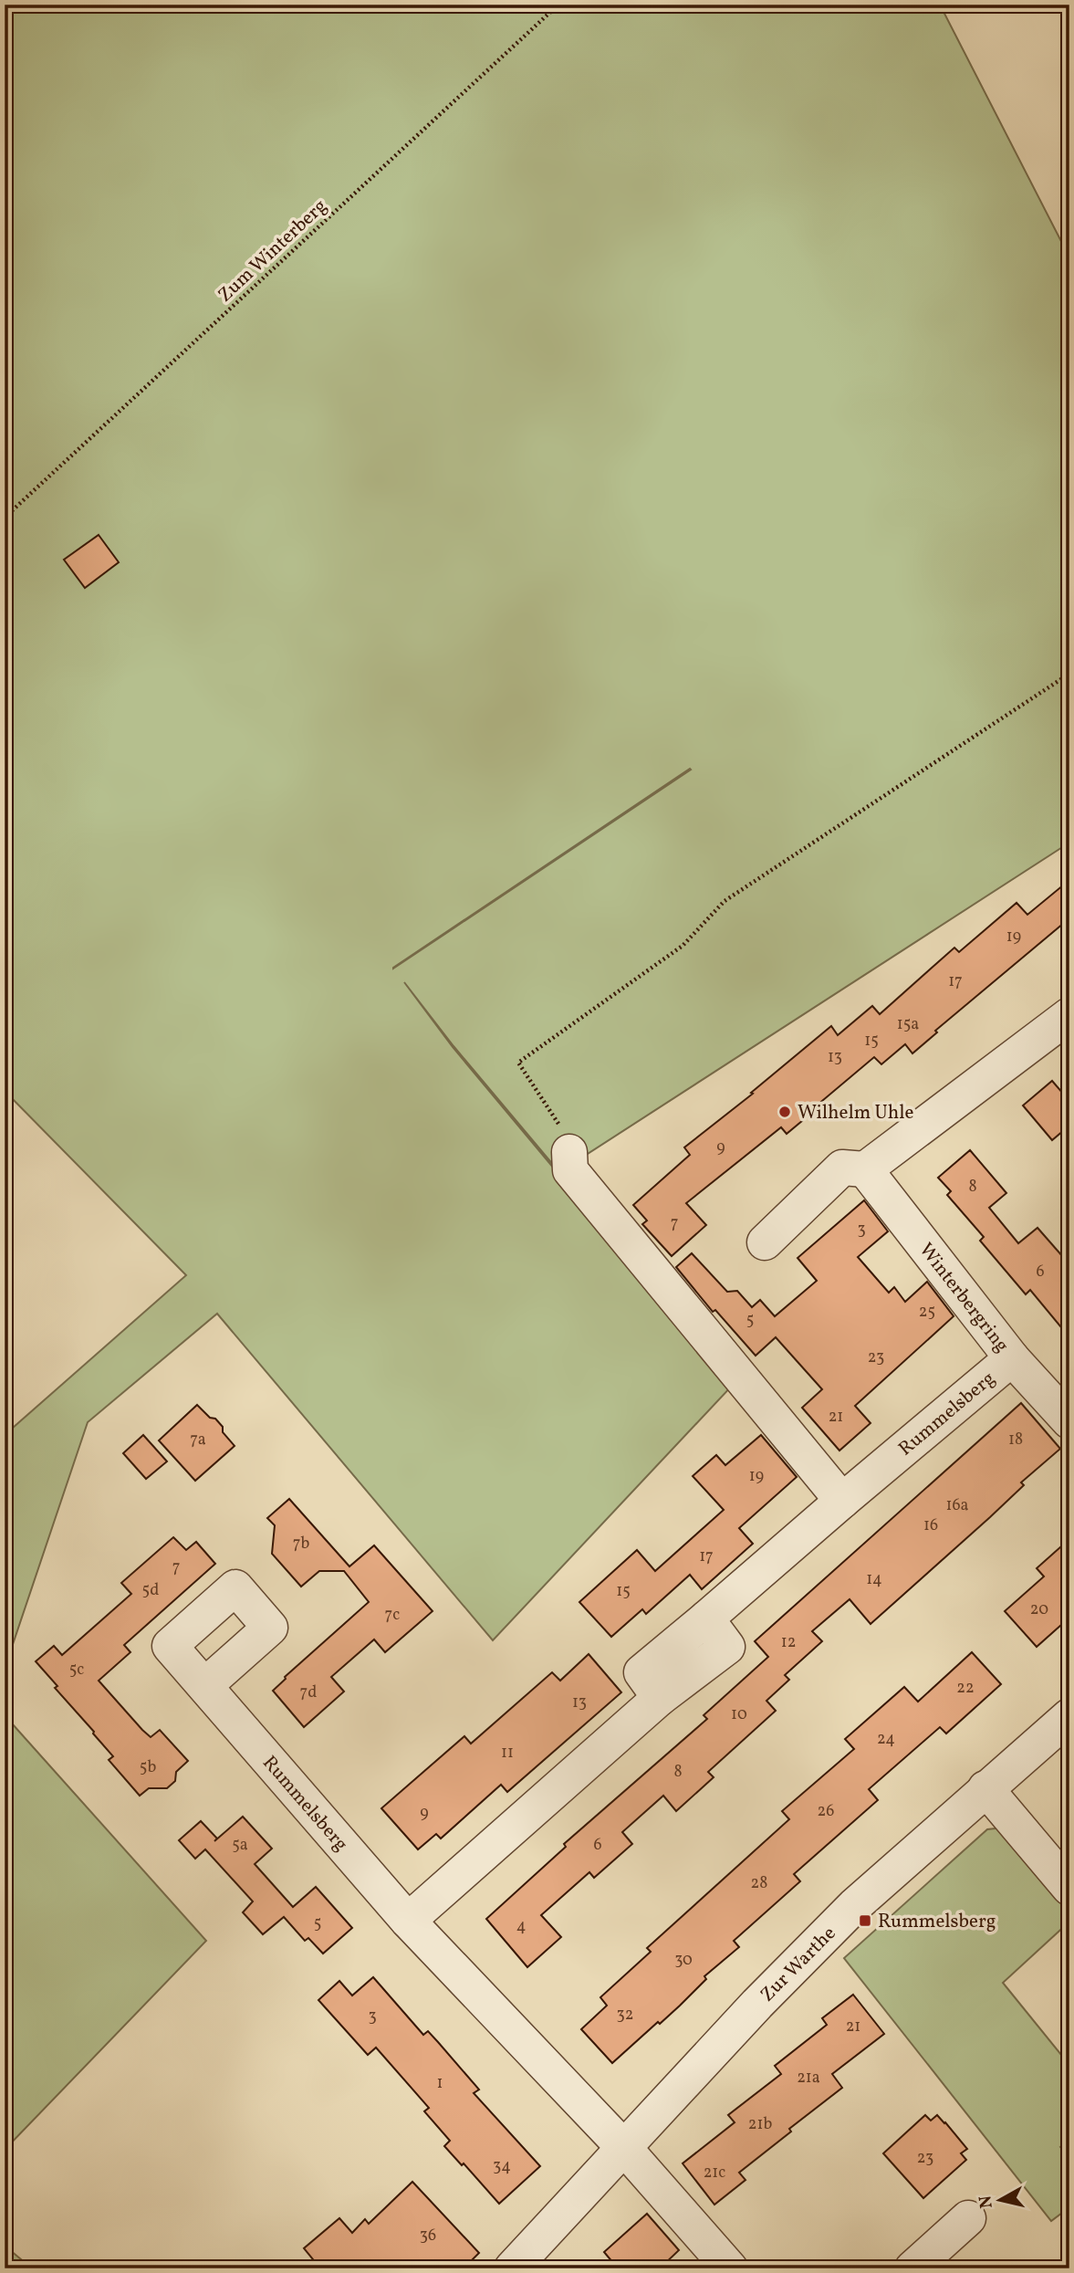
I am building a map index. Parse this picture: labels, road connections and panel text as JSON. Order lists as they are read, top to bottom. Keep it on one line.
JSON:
{"streets":{"street":["Winterbergring","Rummelsberg","Zur Warthe"],"path":["Zum Winterberg"]},"crossings":[["Winterbergring","Rummelsberg"],["Rummelsberg","Zur Warthe"]],"places":{"other":["Wilhelm Uhle"],"transit":["Rummelsberg"]},"house_numbers":["19","17","15a","15","13","9","8","7","3","6","25","5","23","21","7a","18","19","16a","16","7b","17","7","14","5d","15","20","7c","12","5c","22","7d","13","10","24","11","5b","8","26","9","5a","6","28","5","4","30","32","3","21","21a","1","21b","23","34","21c","36"],"north":"left"}
